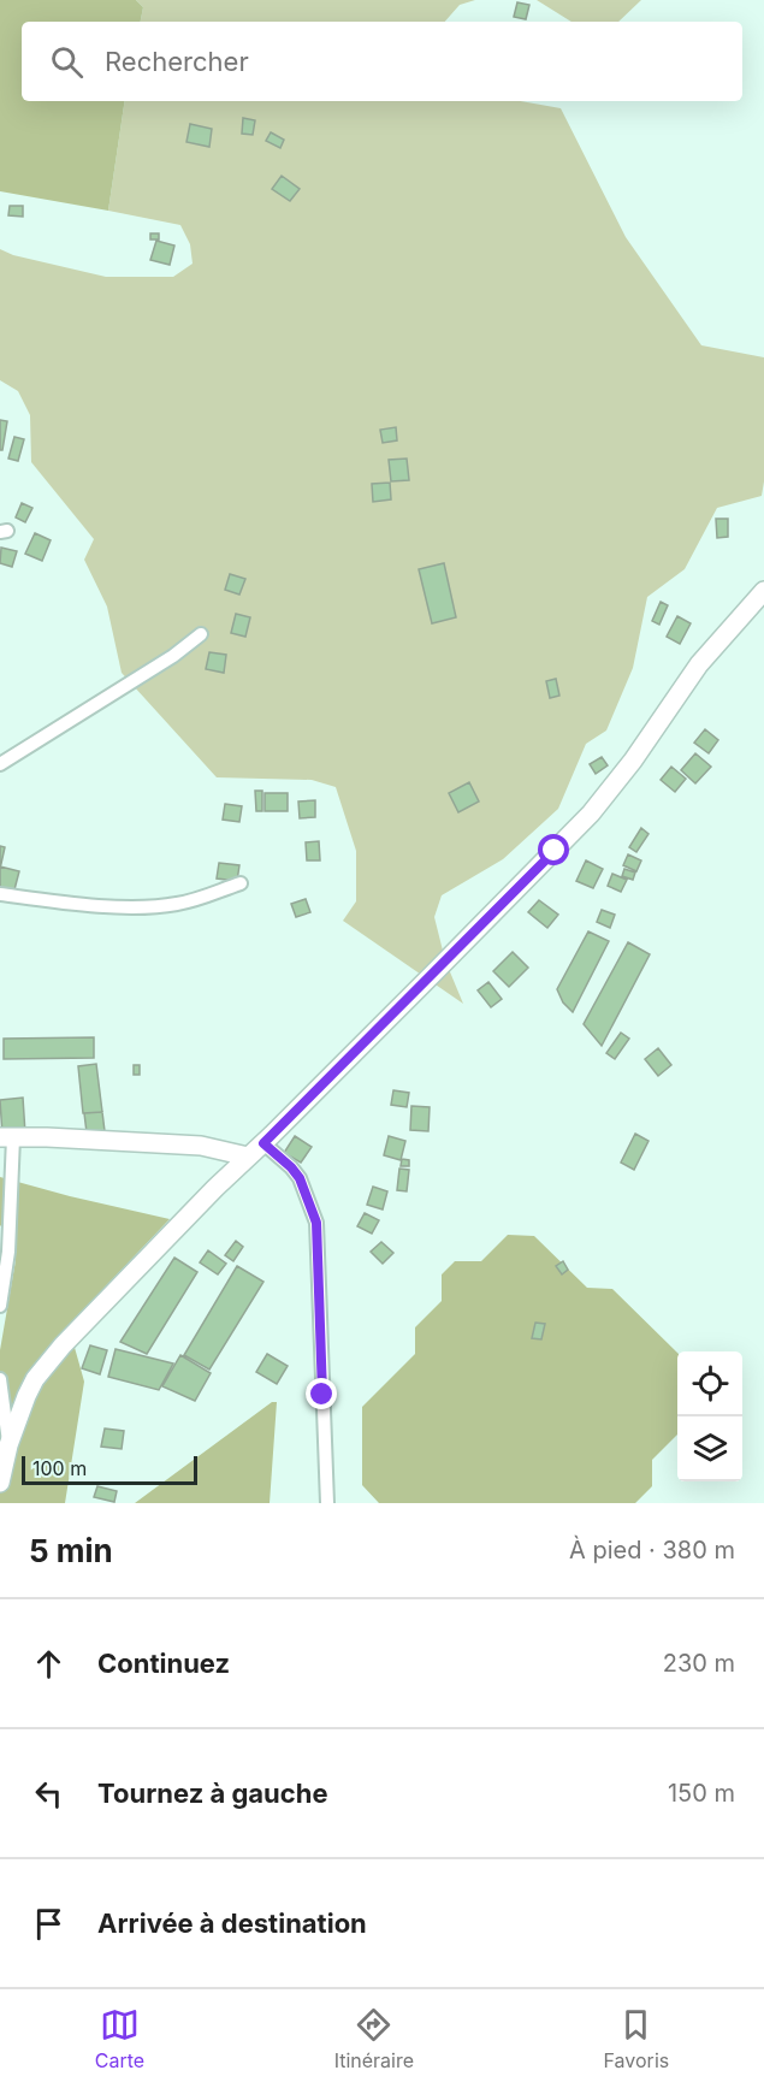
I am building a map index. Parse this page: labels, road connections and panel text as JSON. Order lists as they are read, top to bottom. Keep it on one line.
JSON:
{"scale_bar":"100 m","page":{"search":"Rechercher","scale":"100 m","heading":["5 min","À pied · 380 m"],"list":[["Continuez","230 m"],["Tournez à gauche","150 m"],"Arrivée à destination"],"nav":["Carte","Itinéraire","Favoris"]}}
